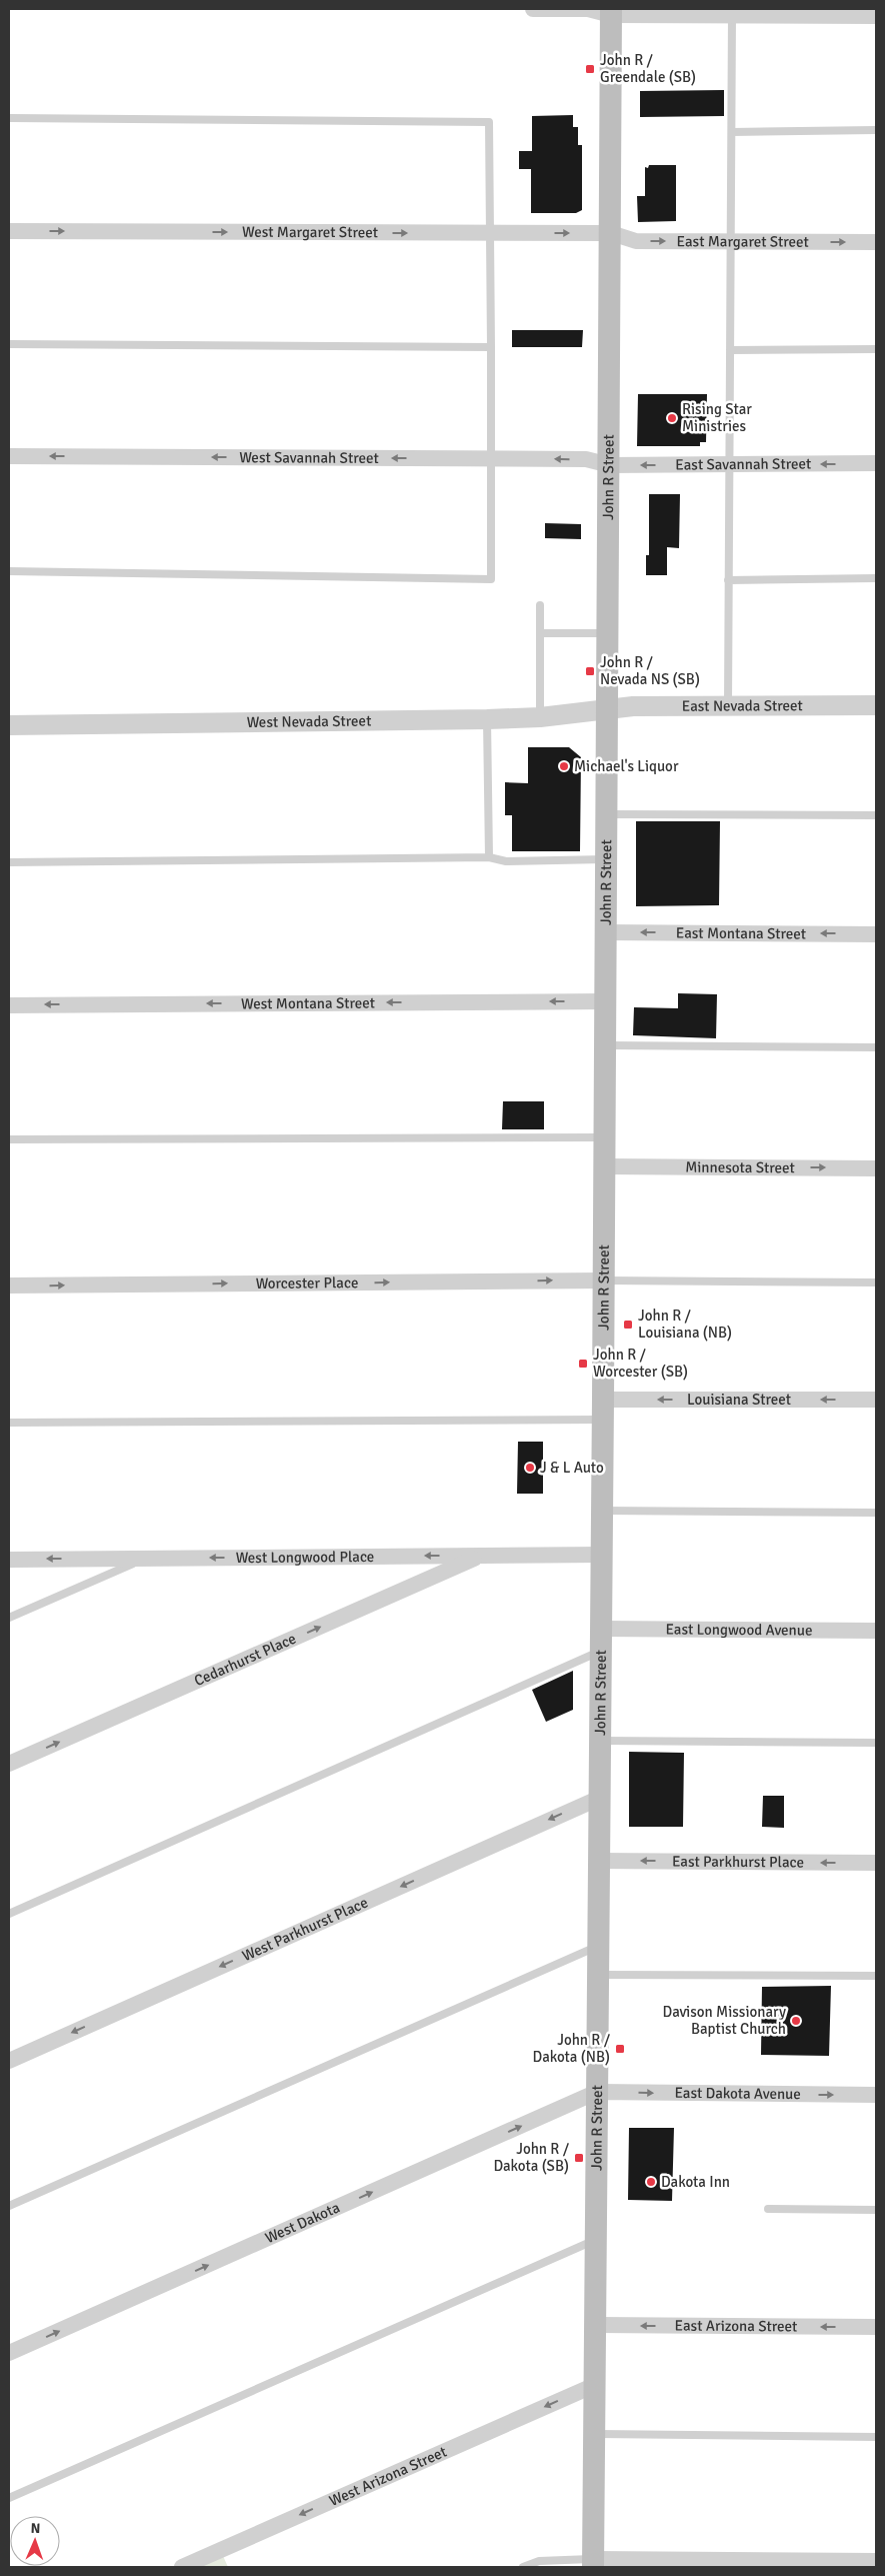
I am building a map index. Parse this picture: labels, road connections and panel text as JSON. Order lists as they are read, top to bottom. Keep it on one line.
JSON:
{"streets":{"main road":["John R Street"],"street":["West Margaret Street","East Margaret Street","West Savannah Street","East Savannah Street","East Nevada Street","West Nevada Street","East Montana Street","West Montana Street","Minnesota Street","Worcester Place","Louisiana Street","West Longwood Place","East Longwood Avenue","Cedarhurst Place","East Parkhurst Place","West Parkhurst Place","East Dakota Avenue","West Dakota","East Arizona Street","West Arizona Street"]},"crossings":[["West Margaret Street","East Margaret Street"],["West Margaret Street","John R Street"],["East Margaret Street","John R Street"],["West Savannah Street","East Savannah Street"],["West Savannah Street","John R Street"],["East Savannah Street","John R Street"],["John R Street","East Nevada Street"],["John R Street","West Nevada Street"],["John R Street","East Montana Street"],["John R Street","West Montana Street"],["John R Street","Minnesota Street"],["John R Street","Worcester Place"],["John R Street","Louisiana Street"],["John R Street","West Longwood Place"],["John R Street","East Longwood Avenue"],["John R Street","East Parkhurst Place"],["John R Street","West Parkhurst Place"],["John R Street","East Dakota Avenue"],["John R Street","West Dakota"],["John R Street","East Arizona Street"],["John R Street","West Arizona Street"],["East Nevada Street","West Nevada Street"],["West Longwood Place","Cedarhurst Place"],["East Dakota Avenue","West Dakota"]],"one_way":["West Margaret Street","East Margaret Street","West Savannah Street","East Savannah Street","East Montana Street","West Montana Street","Minnesota Street","Worcester Place","Louisiana Street","West Longwood Place","Cedarhurst Place","East Parkhurst Place","West Parkhurst Place","East Dakota Avenue","West Dakota","East Arizona Street","West Arizona Street"],"places":{"transit":["John R / Greendale (SB)","John R / Nevada NS (SB)","John R / Louisiana (NB)","John R / Worcester (SB)","John R / Dakota (NB)","John R / Dakota (SB)"],"other":["Rising Star Ministries","Michael's Liquor","J & L Auto","Davison Missionary Baptist Church","Dakota Inn"]},"north":"top"}
